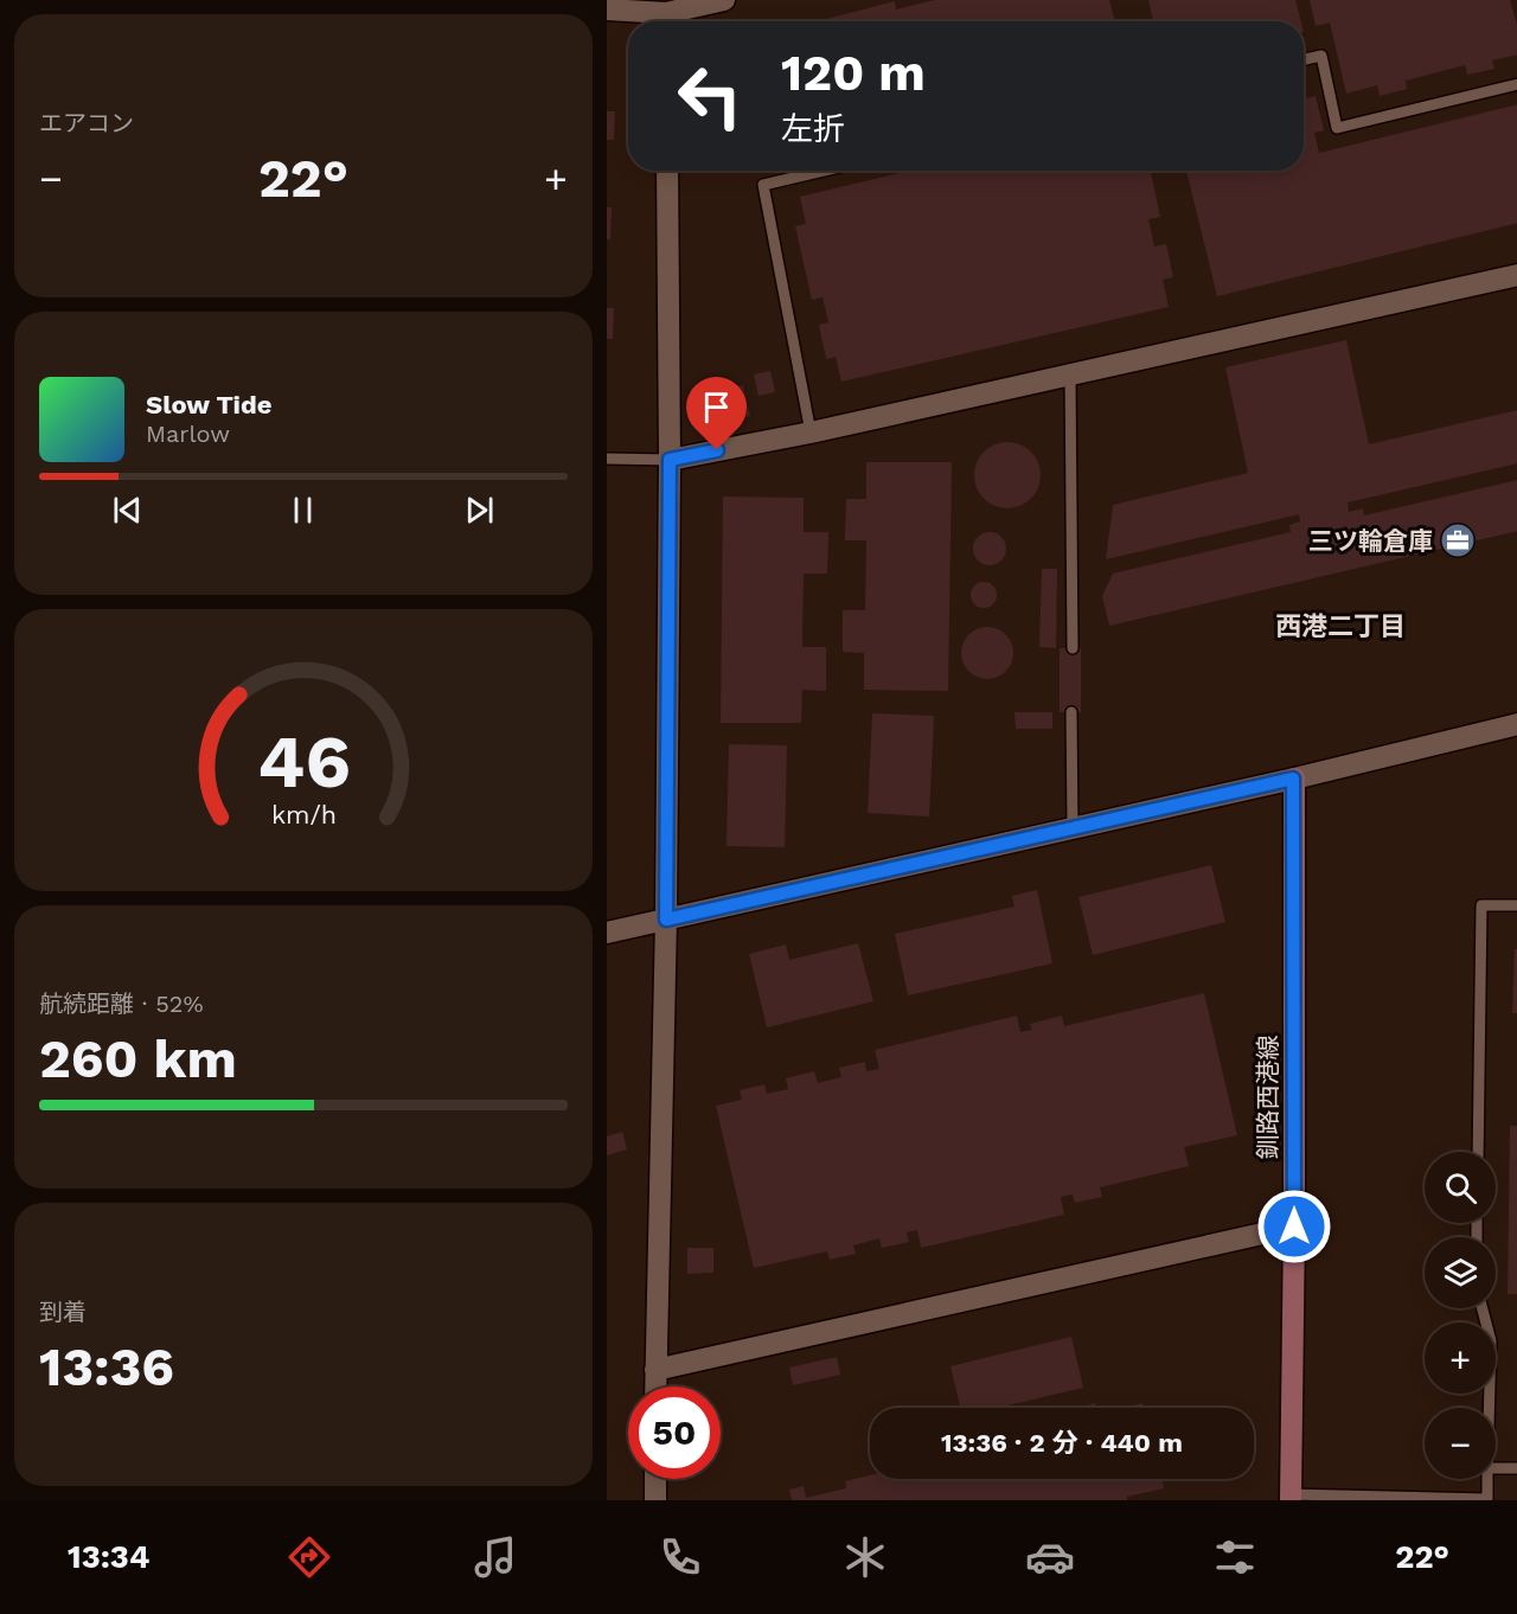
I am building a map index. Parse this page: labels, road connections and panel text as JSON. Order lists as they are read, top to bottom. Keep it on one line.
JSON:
{"streets":{"main road":["釧路西港線"]},"districts":["西港二丁目"],"places":{"office":["三ツ輪倉庫"]},"page":{"tile":["エアコン",["航続距離 · 52%","260 km"],["到着","13:36"]],"turn":["120 m","左折"],"heat":["−","22°","+"],"song":["Slow Tide","Marlow"],"map_buttons":["+","−"],"limit":"50","trip":"13:36 · 2 分 · 440 m","tabs":["13:34","22°"],"gauge":["46","km/h"]}}
